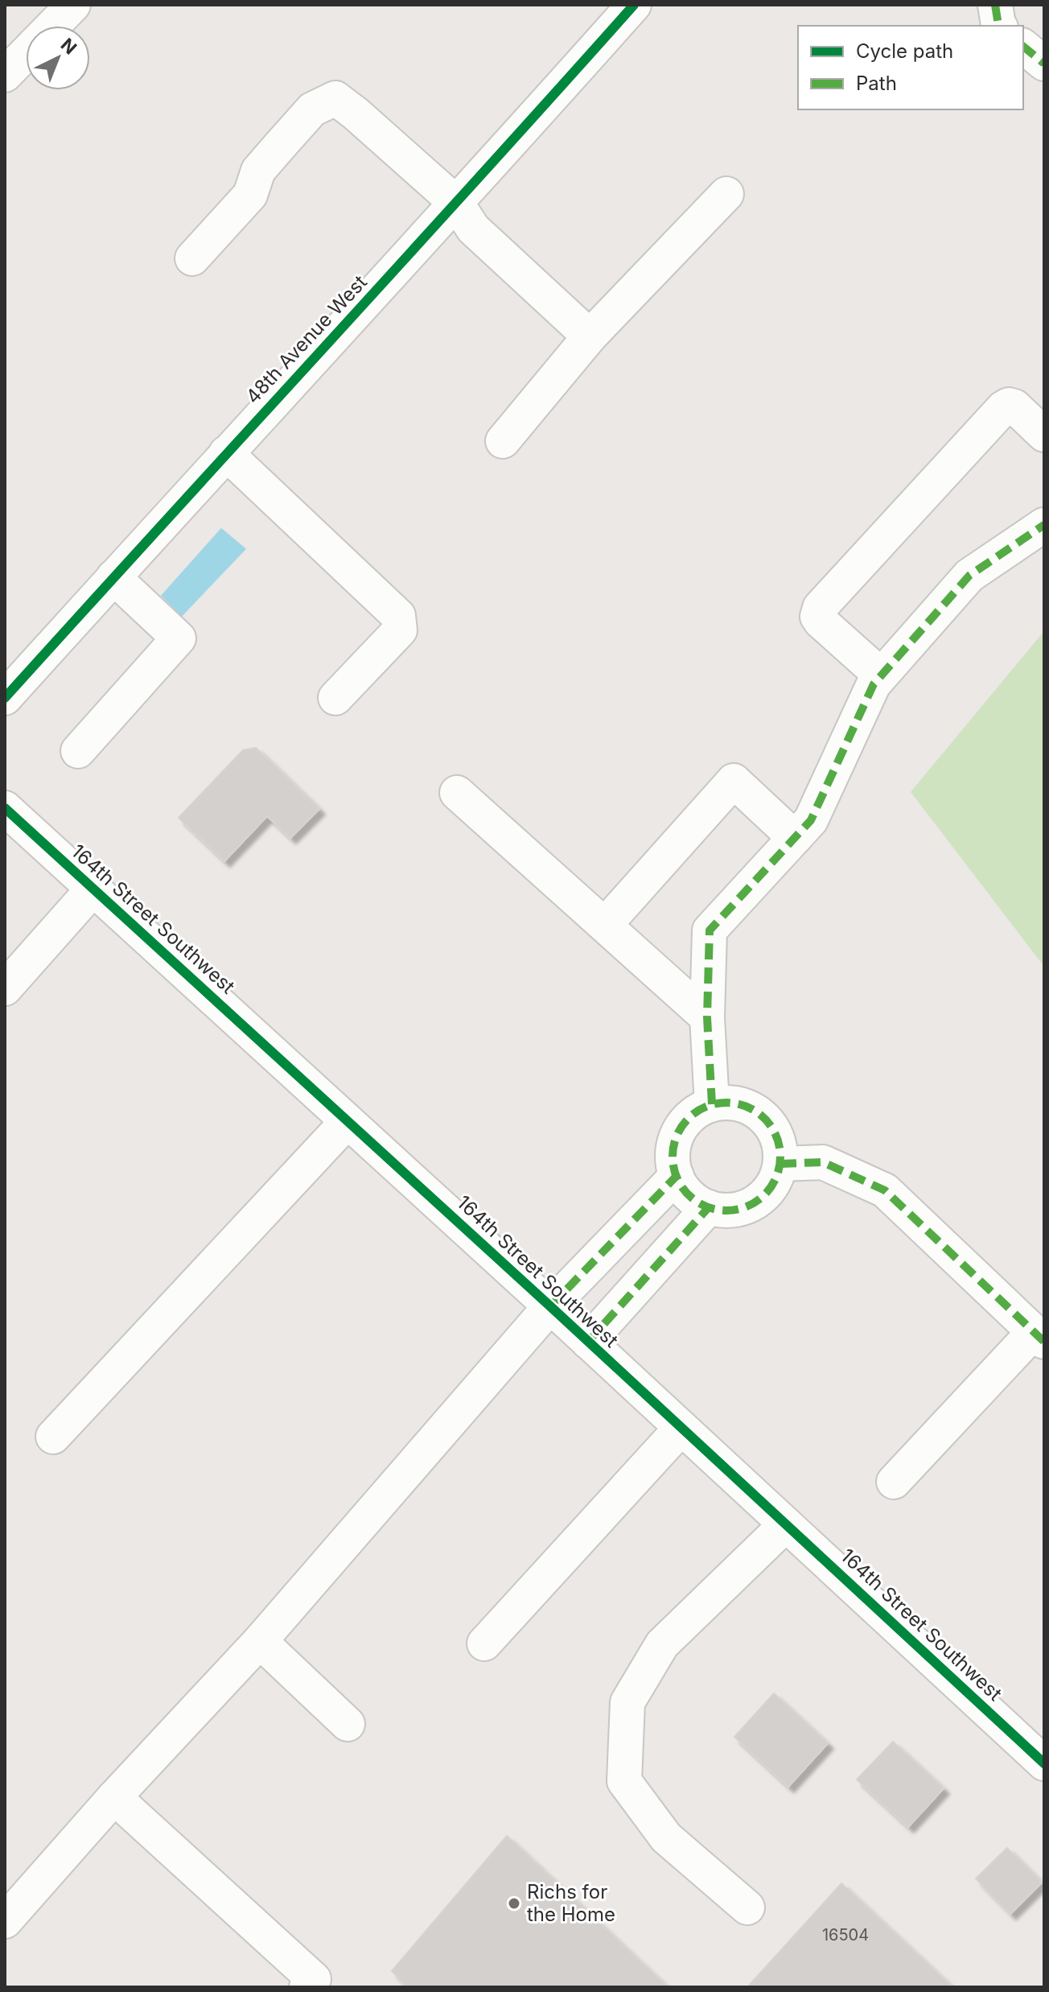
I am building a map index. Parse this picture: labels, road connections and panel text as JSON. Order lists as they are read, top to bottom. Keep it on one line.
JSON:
{"streets":{"street":["48th Avenue West","164th Street Southwest"]},"places":["Richs for the Home"],"house_numbers":["16504"],"legend":["Cycle path","Path"],"north":"top right"}
